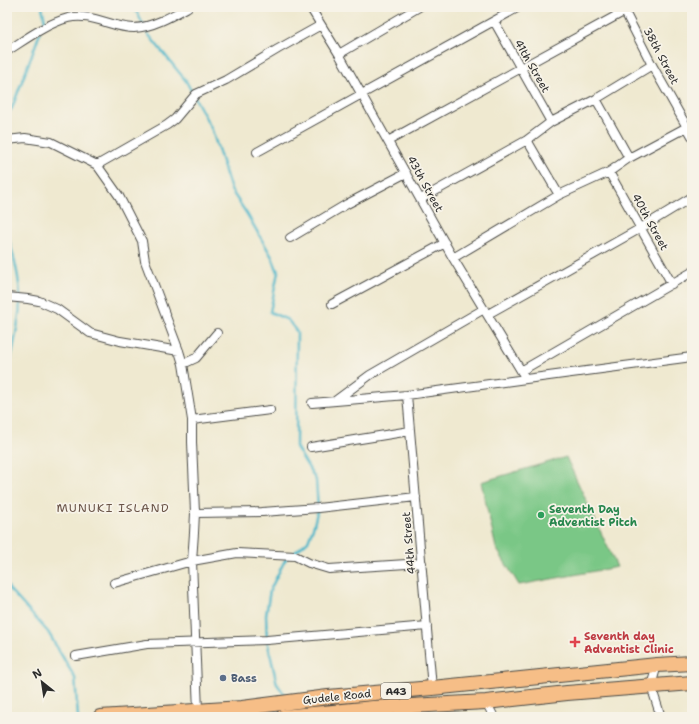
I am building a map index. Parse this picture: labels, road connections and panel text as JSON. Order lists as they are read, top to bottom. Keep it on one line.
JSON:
{"streets":{"highway":["A43","Gudele Road"],"street":["38th Street","41th Street","43th Street","40th Street","44th Street"]},"crossings":[["44th Street","Gudele Road"]],"districts":["MUNUKI ISLAND"],"places":{"other":["Seventh Day Adventist Pitch","Bass"],"health":["Seventh day Adventist Clinic"]},"north":"top left"}
